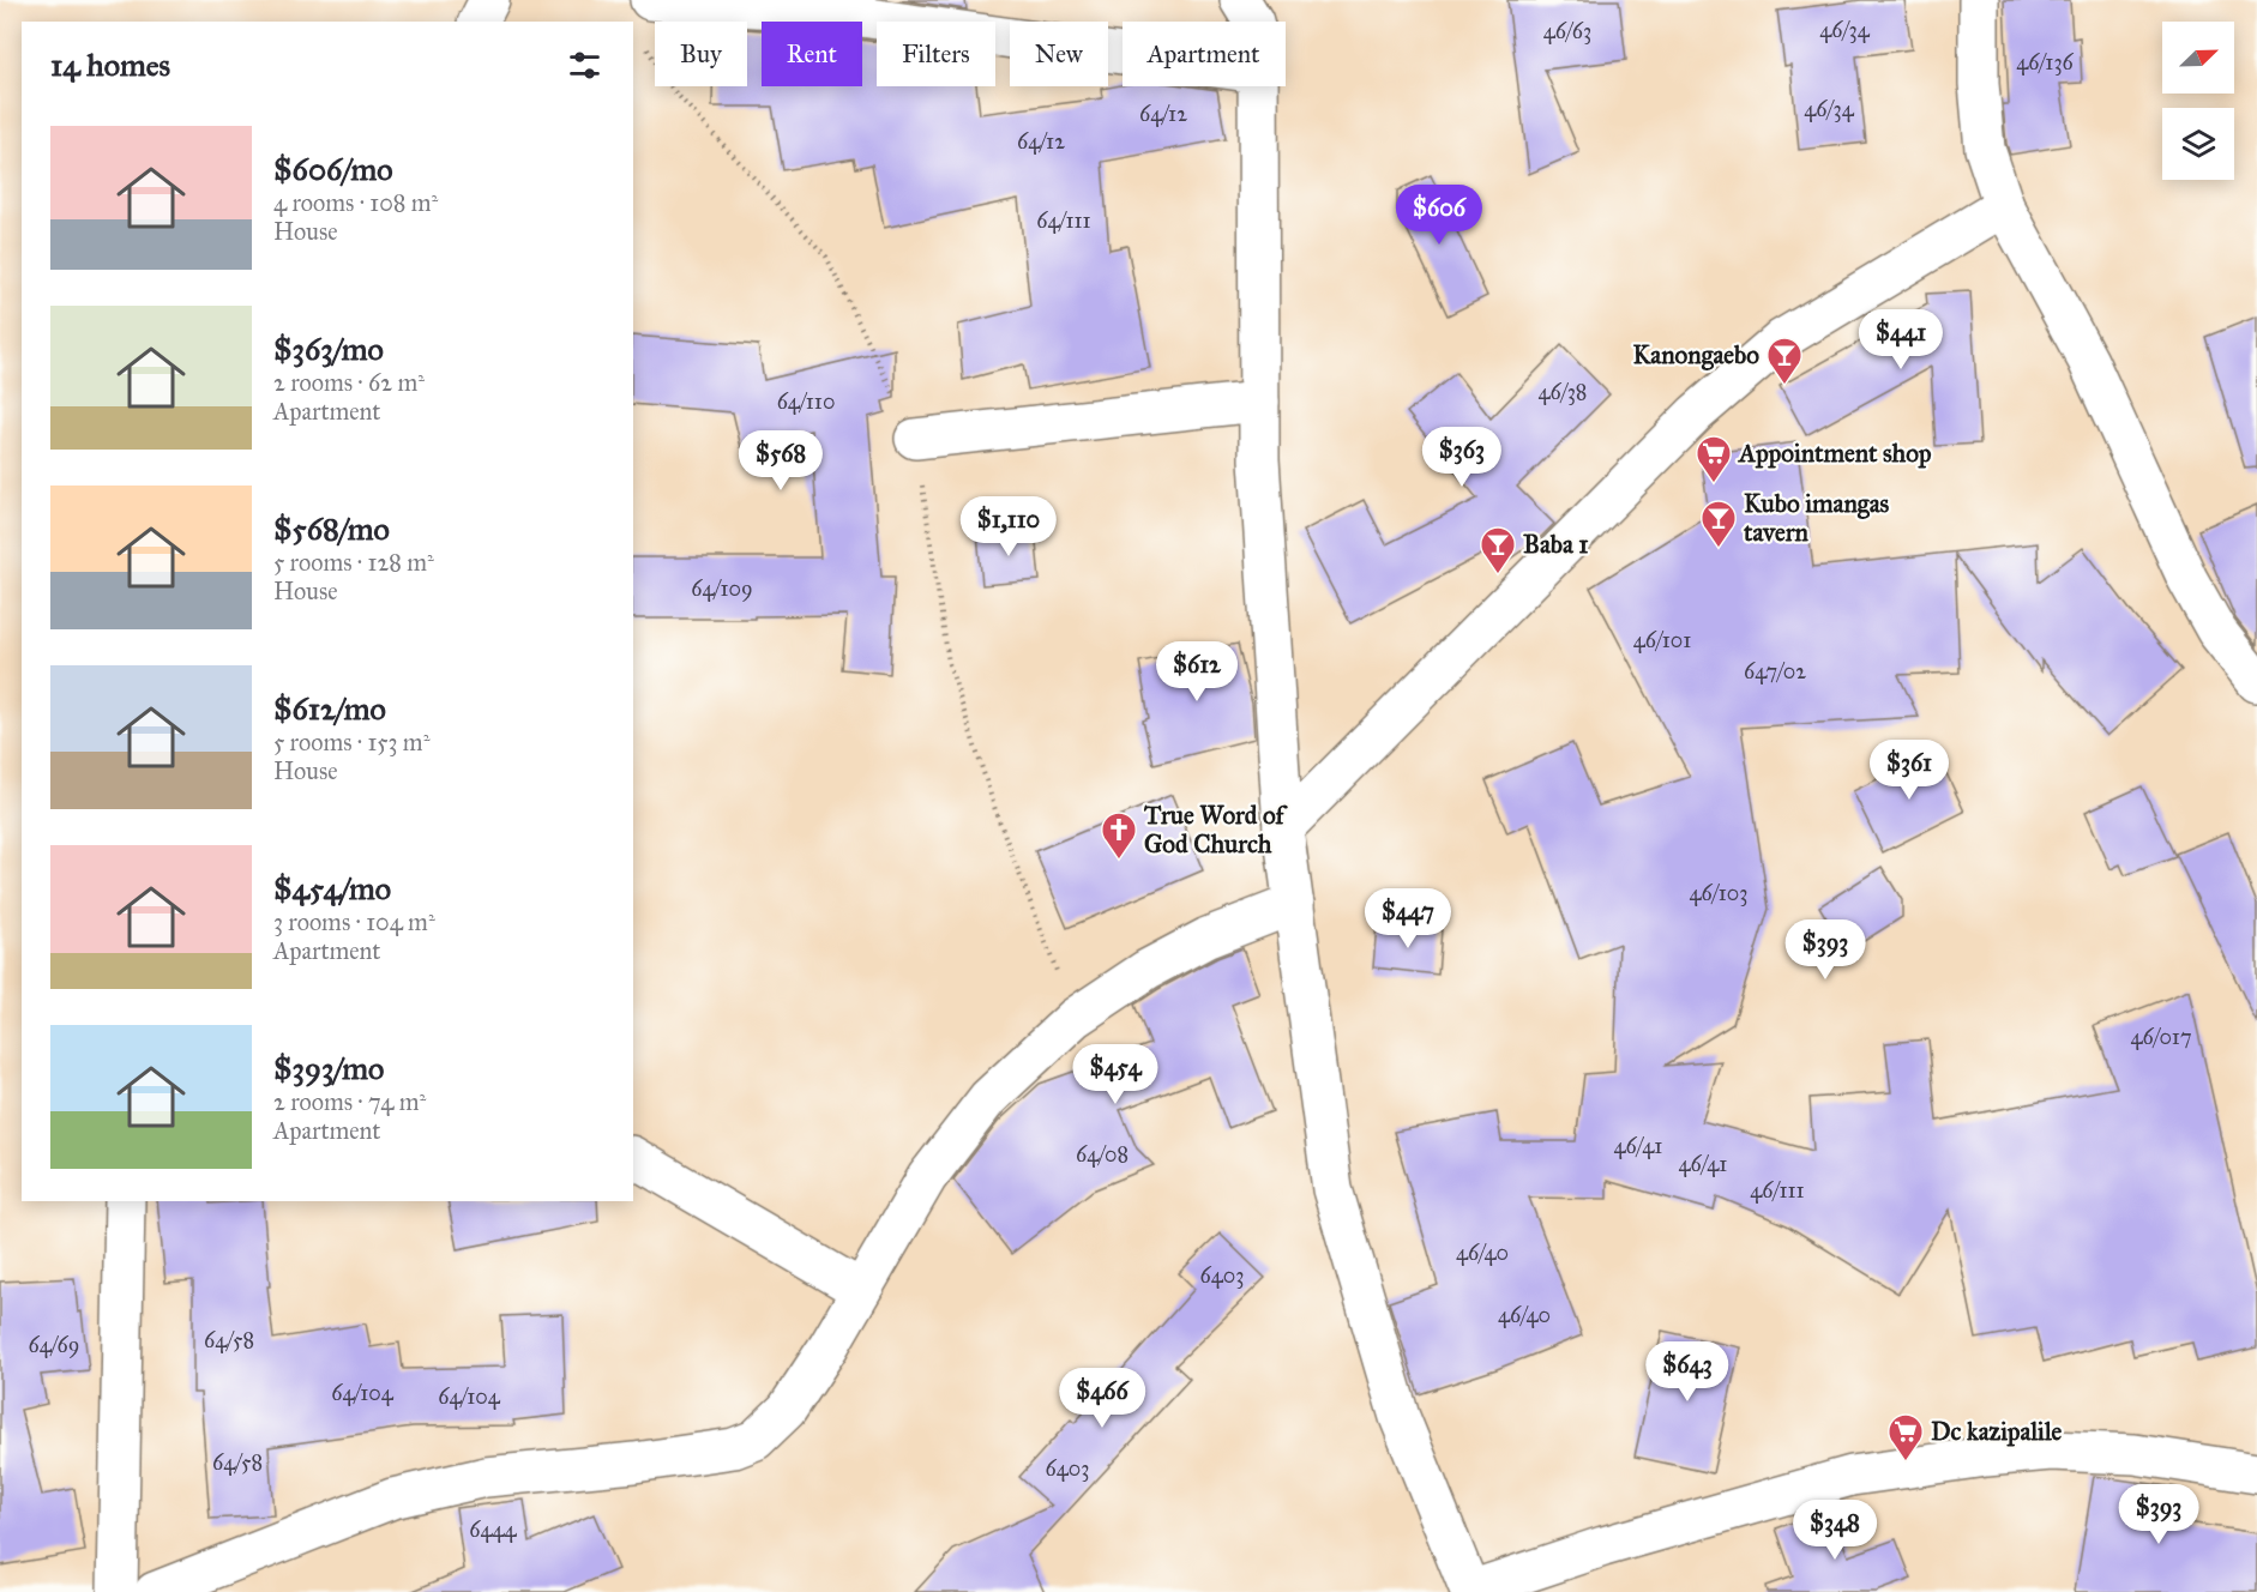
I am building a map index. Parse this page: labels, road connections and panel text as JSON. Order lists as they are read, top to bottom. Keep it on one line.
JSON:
{"places":{"bar":["Kanongaebo","Kubo imangas tavern","Baba 1"],"supermarket":["Appointment shop","Dc kazipalile"],"church":["True Word of God Church"]},"house_numbers":["46/34","46/63","46/136","46/34","64/12","64/12","64/111","46/38","64/110","64/109","46/101","647/02","46/103","46/017","46/41","64/08","46/41","46/111","46/40","6403","46/40","64/58","64/69","64/104","64/104","64/58","6403","6444"],"north":"top right","page":{"chip":["Buy","Rent","Filters","New","Apartment"],"heading":"14 homes","list":[{"name":"$606/mo","note":"4 rooms · 108 m² · House"},{"name":"$363/mo","note":"2 rooms · 62 m² · Apartment"},{"name":"$568/mo","note":"5 rooms · 128 m² · House"},{"name":"$612/mo","note":"5 rooms · 153 m² · House"},{"name":"$454/mo","note":"3 rooms · 104 m² · Apartment"},{"name":"$393/mo","note":"2 rooms · 74 m² · Apartment"}],"price":["$606","$441","$363","$568","$1,110","$612","$361","$447","$393","$454","$643","$466","$393","$348"]}}
